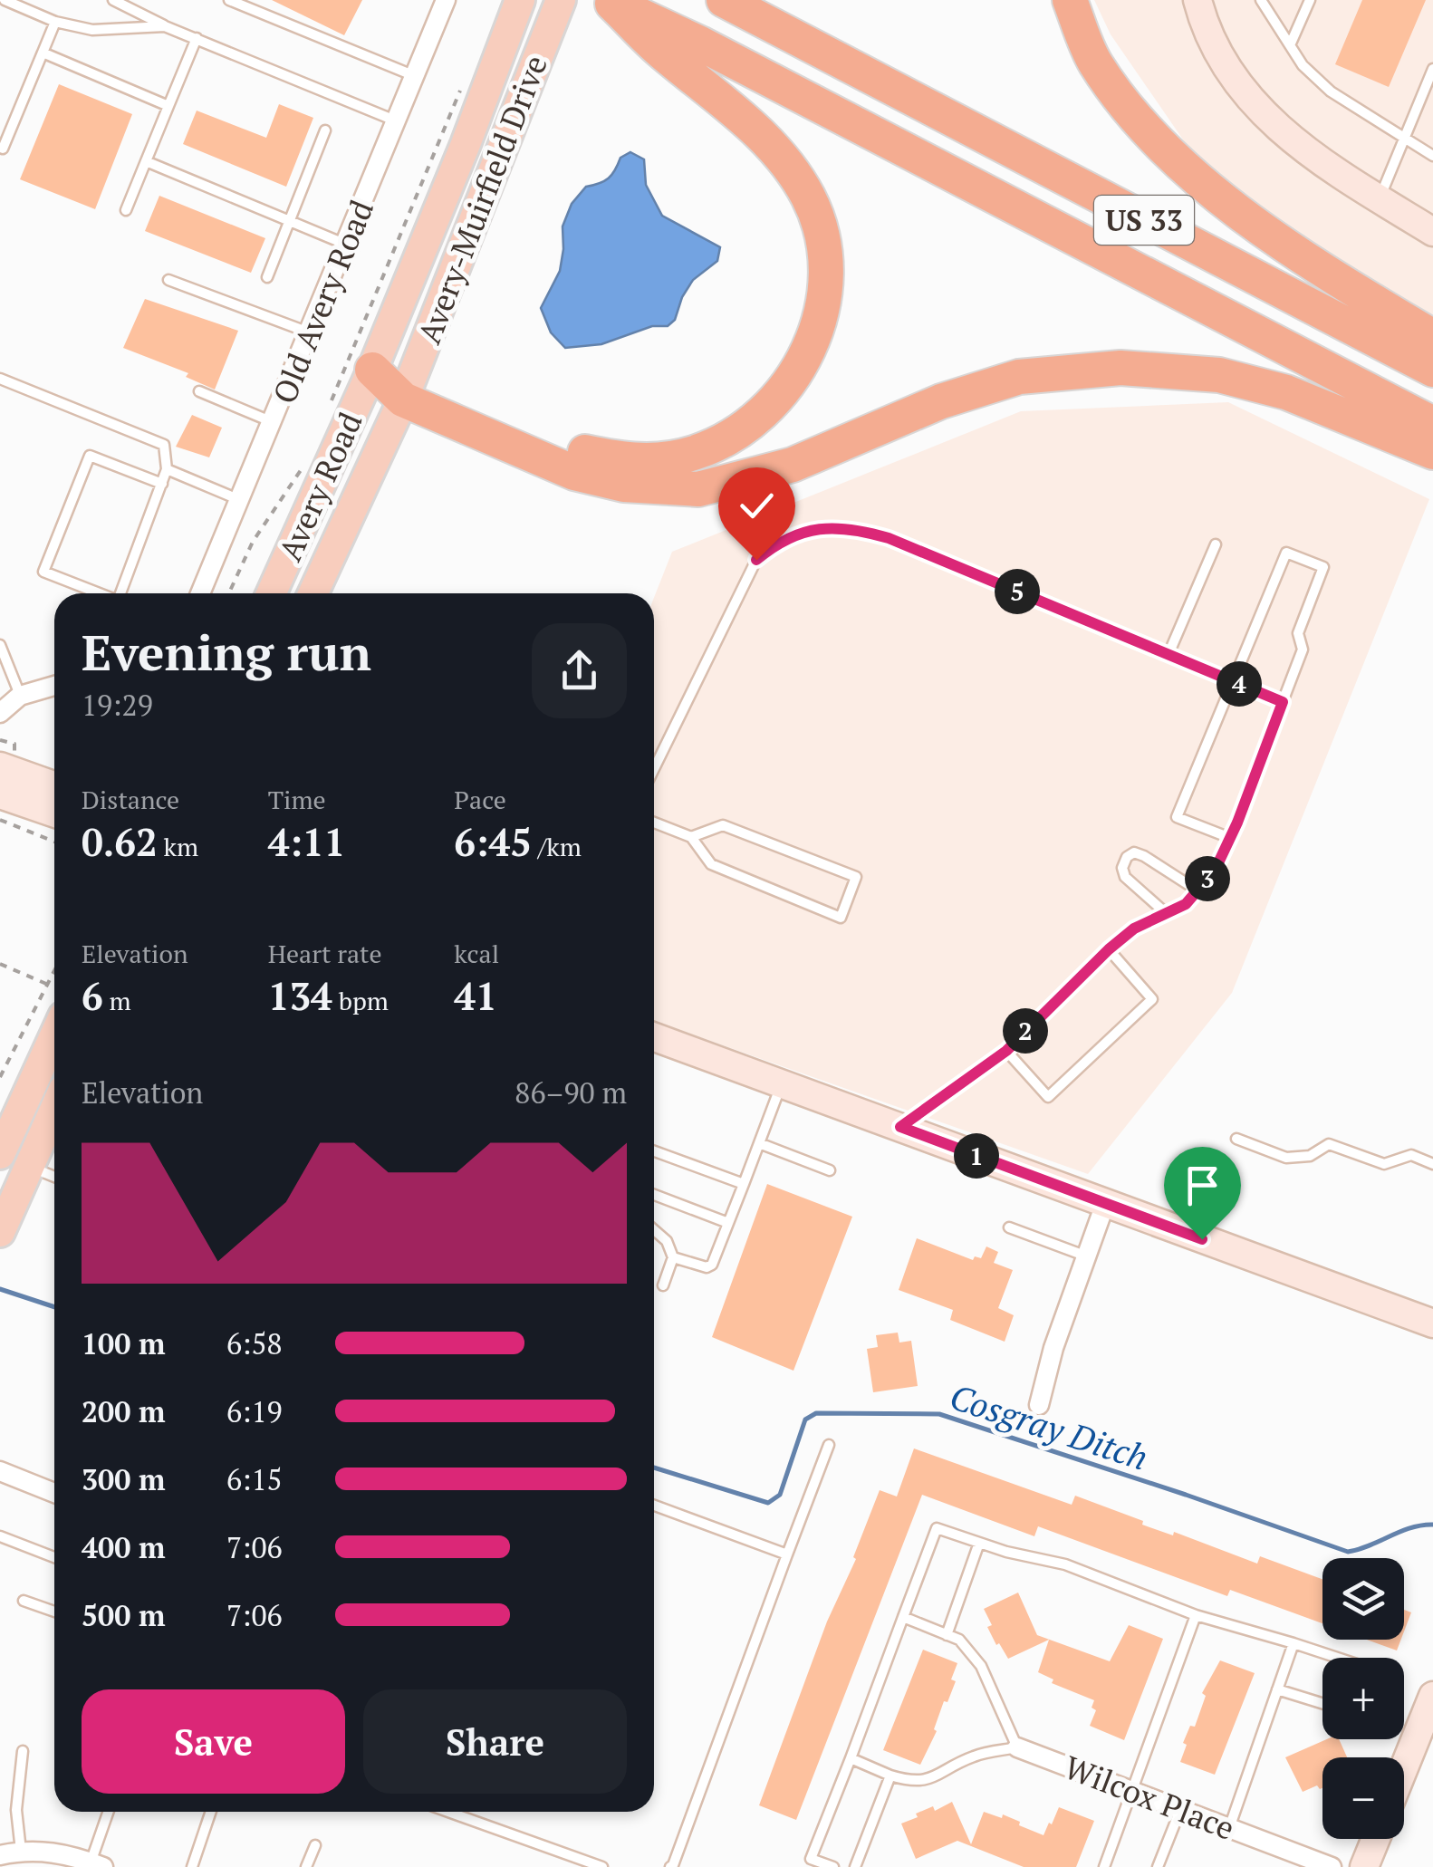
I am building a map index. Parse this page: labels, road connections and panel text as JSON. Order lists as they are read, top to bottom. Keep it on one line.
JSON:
{"streets":{"highway":["US 33"],"main road":["Avery-Muirfield Drive","Avery Road"],"street":["Old Avery Road","Wilcox Place"]},"crossings":[["Avery-Muirfield Drive","Avery Road"]],"water":["Cosgray Ditch"],"page":{"pins":["5","4","3","2","1"],"heading":["Evening run","19:29"],"stats":[["Distance","0.62 km"],["Time","4:11"],["Pace","6:45 /km"],["Elevation","6 m"],["Heart rate","134 bpm"],["kcal","41"]],"chart":["Elevation","86–90 m"],"list":[{"name":"100 m","note":"6:58"},{"name":"200 m","note":"6:19"},{"name":"300 m","note":"6:15"},{"name":"400 m","note":"7:06"},{"name":"500 m","note":"7:06"}],"map_buttons":["+","−"],"buttons":["Save","Share"]}}
